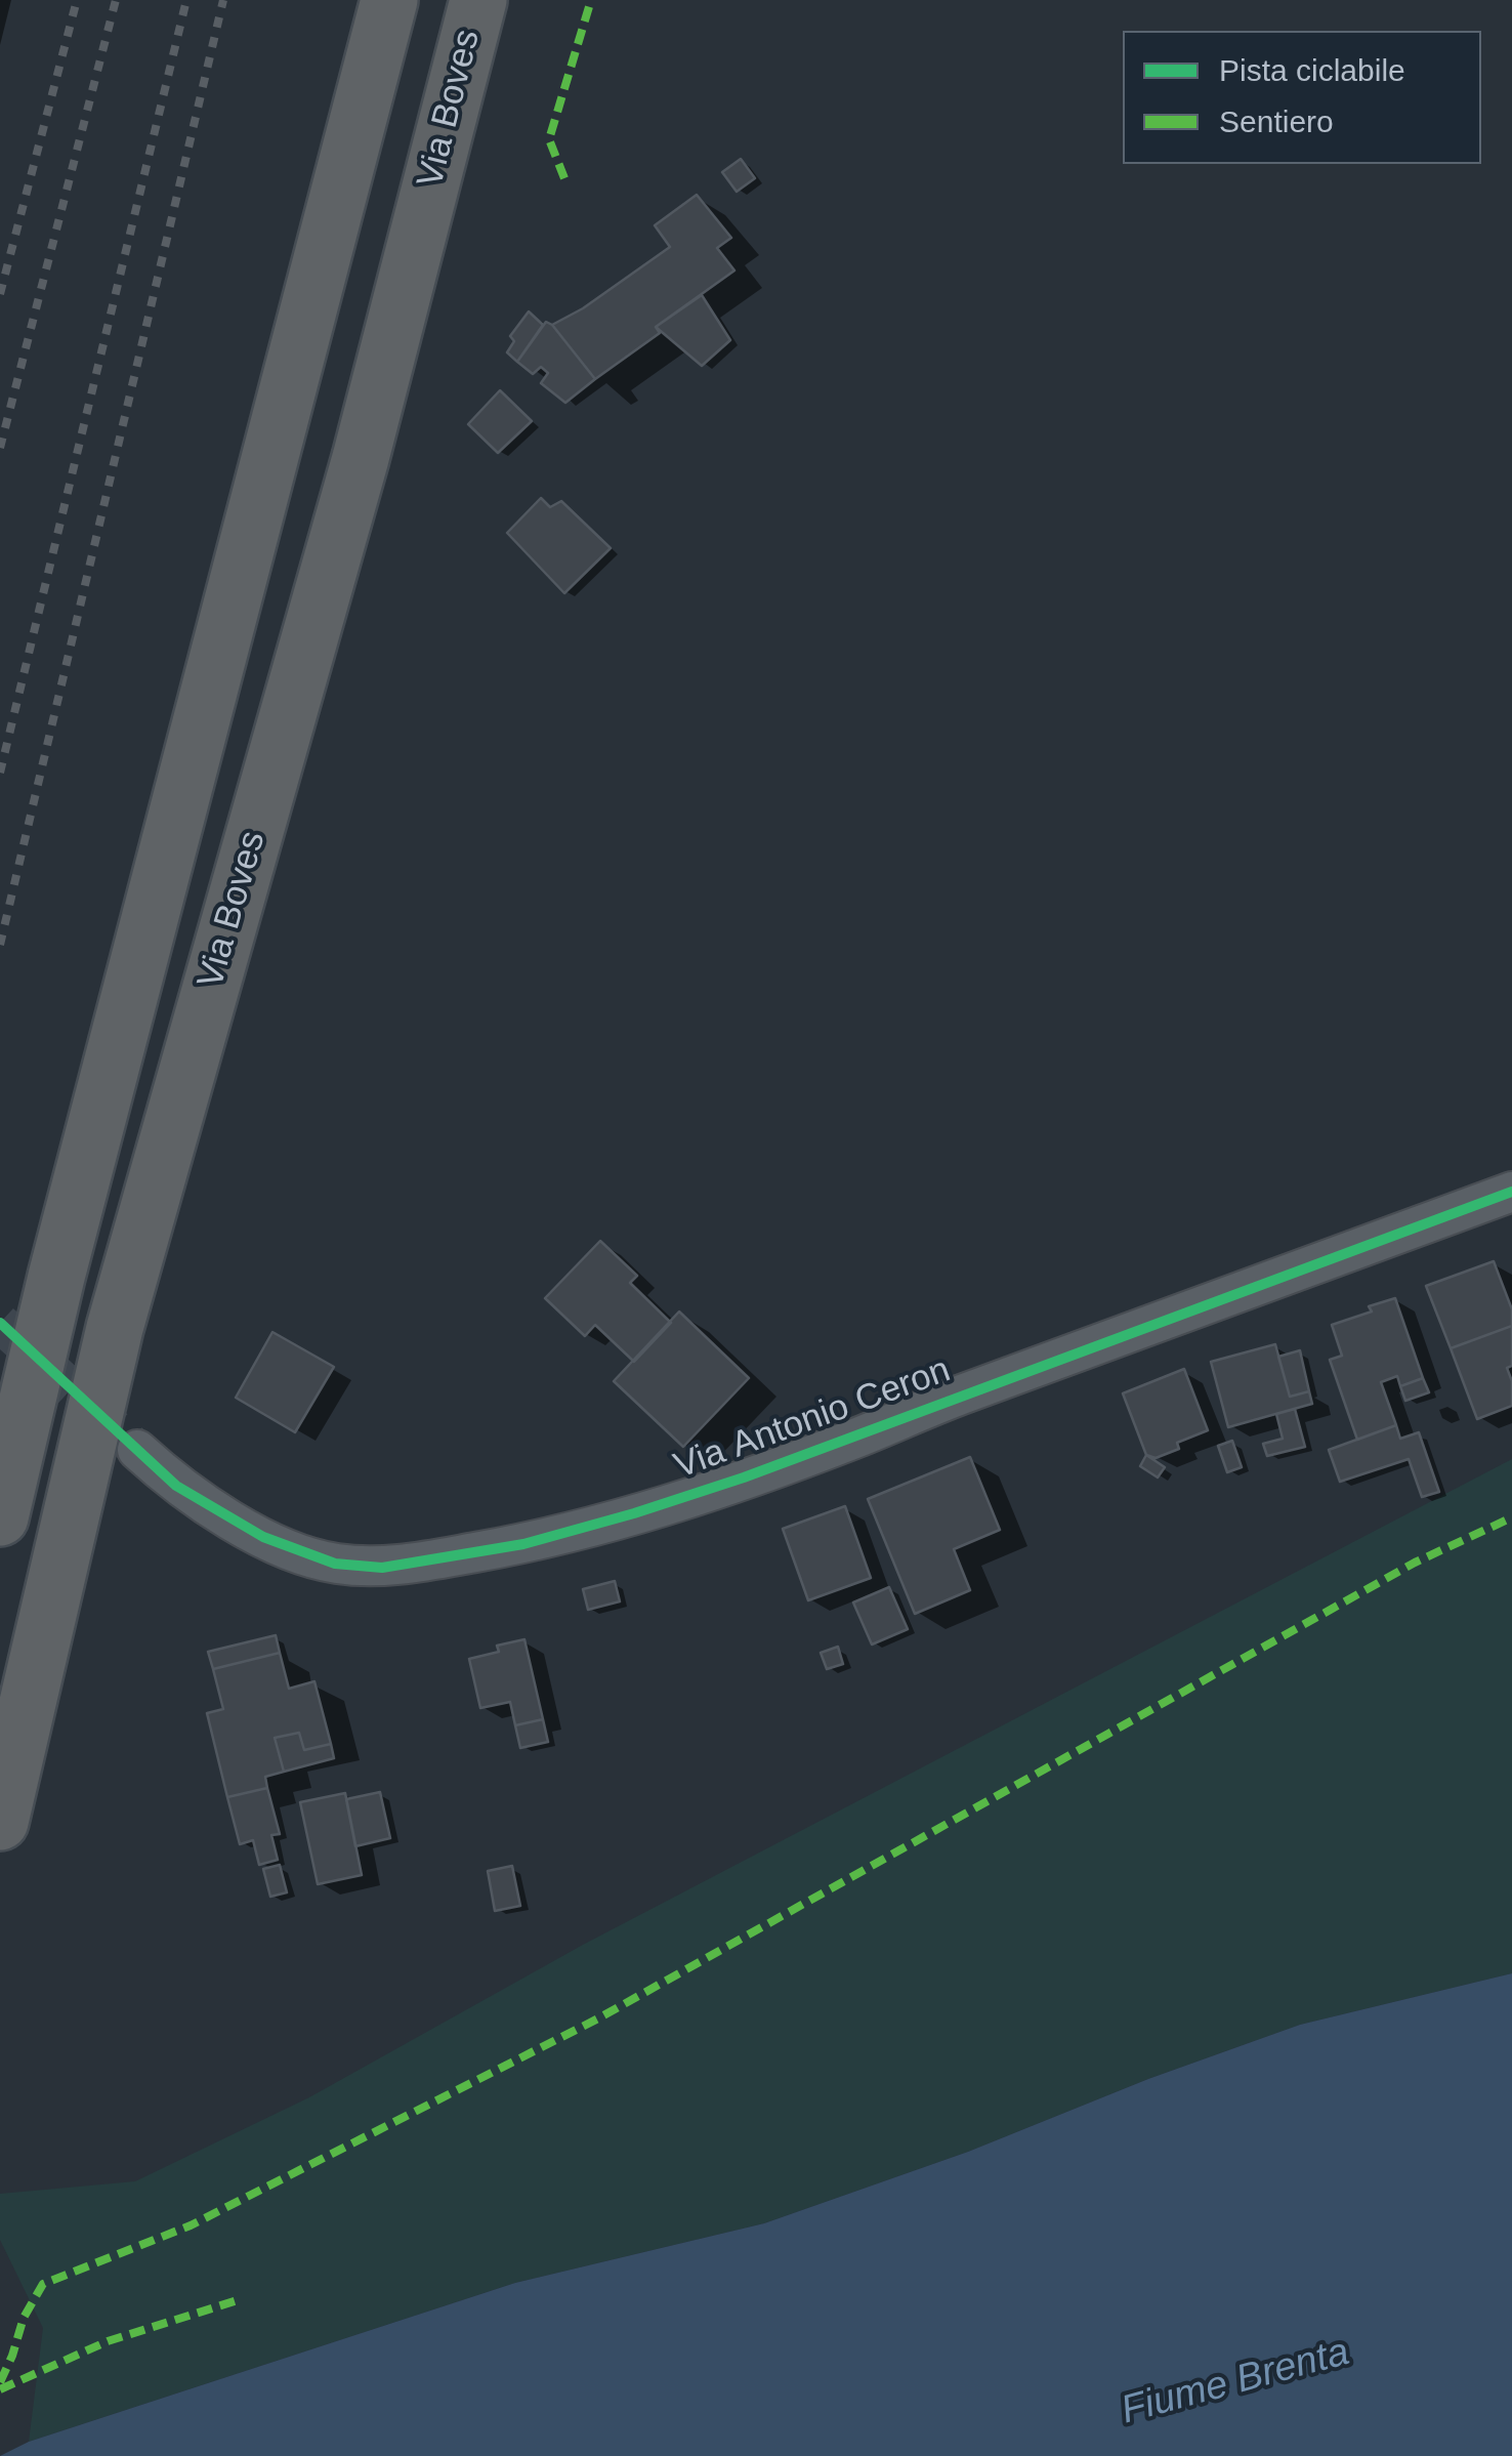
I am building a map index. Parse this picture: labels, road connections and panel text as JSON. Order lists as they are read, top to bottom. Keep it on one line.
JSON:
{"streets":{"highway":["Via Boves"],"street":["Via Antonio Ceron"]},"water":["Fiume Brenta"],"legend":["Pista ciclabile","Sentiero"]}
